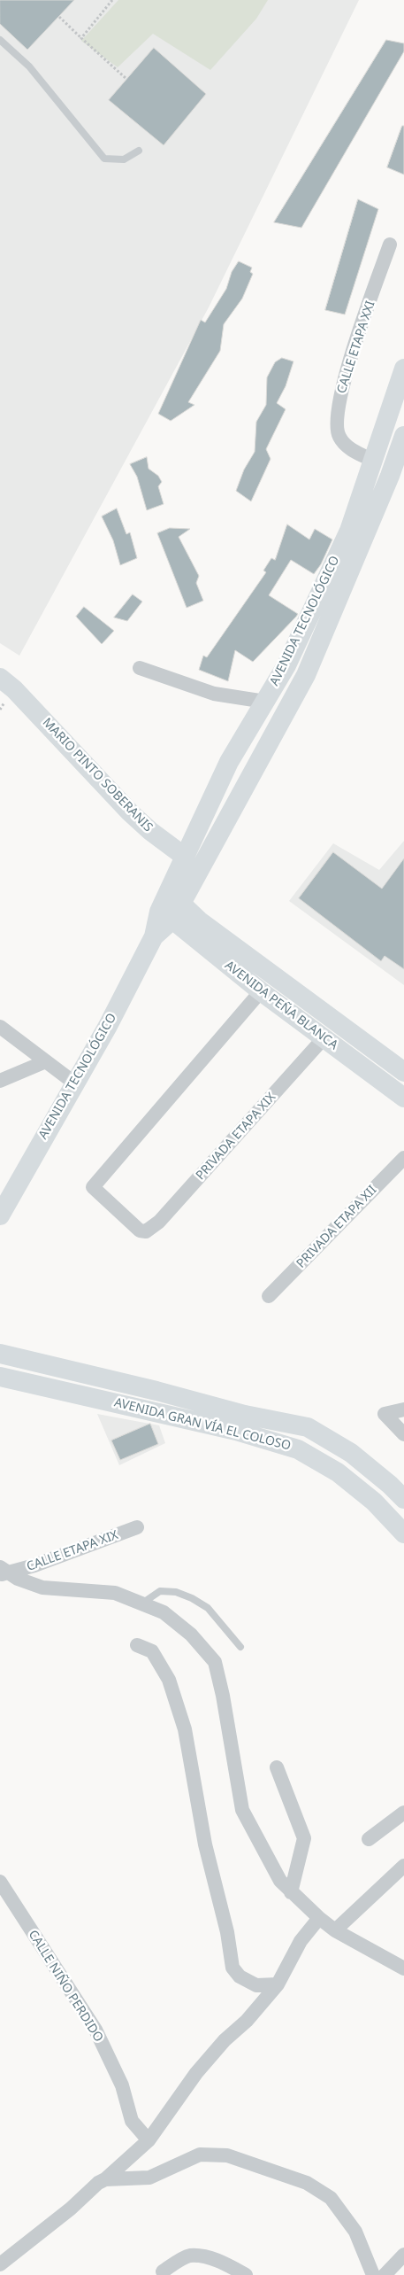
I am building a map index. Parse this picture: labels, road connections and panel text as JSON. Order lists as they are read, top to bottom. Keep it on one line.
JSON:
{"streets":{"main road":["AVENIDA TECNOLÓGICO","MARIO PINTO SOBERANIS","AVENIDA PEÑA BLANCA","AVENIDA GRAN VÍA EL COLOSO"],"street":["CALLE ETAPA XXI","PRIVADA ETAPA XIX","PRIVADA ETAPA XII","CALLE ETAPA XIX","CALLE NIÑO PERDIDO"]},"crossings":[["CALLE ETAPA XXI","AVENIDA TECNOLÓGICO"],["AVENIDA TECNOLÓGICO","MARIO PINTO SOBERANIS"],["AVENIDA TECNOLÓGICO","AVENIDA PEÑA BLANCA"],["AVENIDA PEÑA BLANCA","PRIVADA ETAPA XIX"]]}
